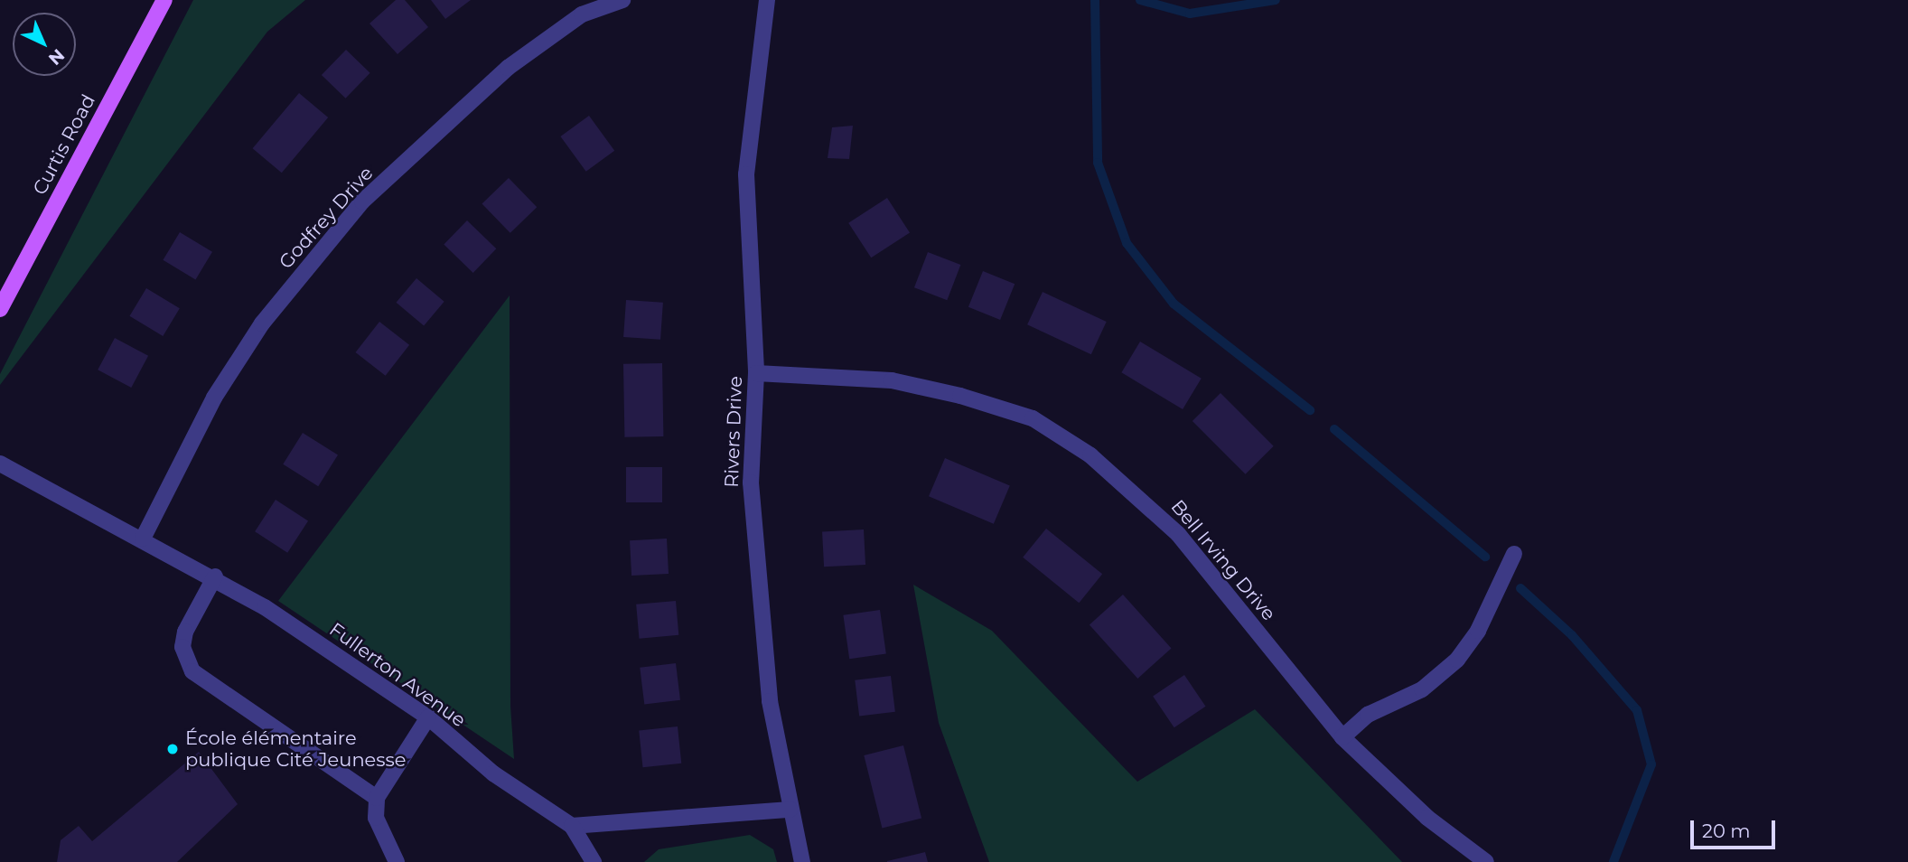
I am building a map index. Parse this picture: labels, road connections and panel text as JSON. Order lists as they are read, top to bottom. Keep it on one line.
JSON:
{"streets":{"main road":["Curtis Road"],"street":["Godfrey Drive","Rivers Drive","Bell Irving Drive","Fullerton Avenue"]},"crossings":[["Godfrey Drive","Fullerton Avenue"],["Rivers Drive","Bell Irving Drive"]],"places":["École élémentaire publique Cité Jeunesse"],"scale_bar":"20 m","north":"bottom right"}
